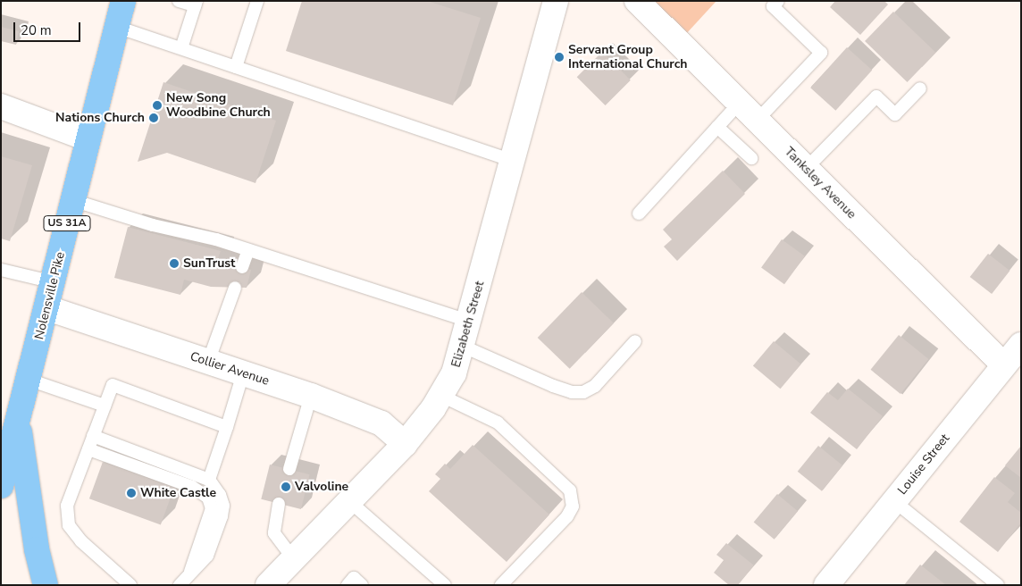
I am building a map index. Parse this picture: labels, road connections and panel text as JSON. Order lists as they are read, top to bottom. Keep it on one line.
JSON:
{"streets":{"main road":["US 31A","Nolensville Pike"],"street":["Tanksley Avenue","Elizabeth Street","Collier Avenue","Louise Street"]},"crossings":[["Tanksley Avenue","Louise Street"],["Nolensville Pike","Collier Avenue"],["Elizabeth Street","Collier Avenue"]],"places":["Servant Group International Church","New Song Woodbine Church","Nations Church","SunTrust","Valvoline","White Castle"],"scale_bar":"20 m"}
